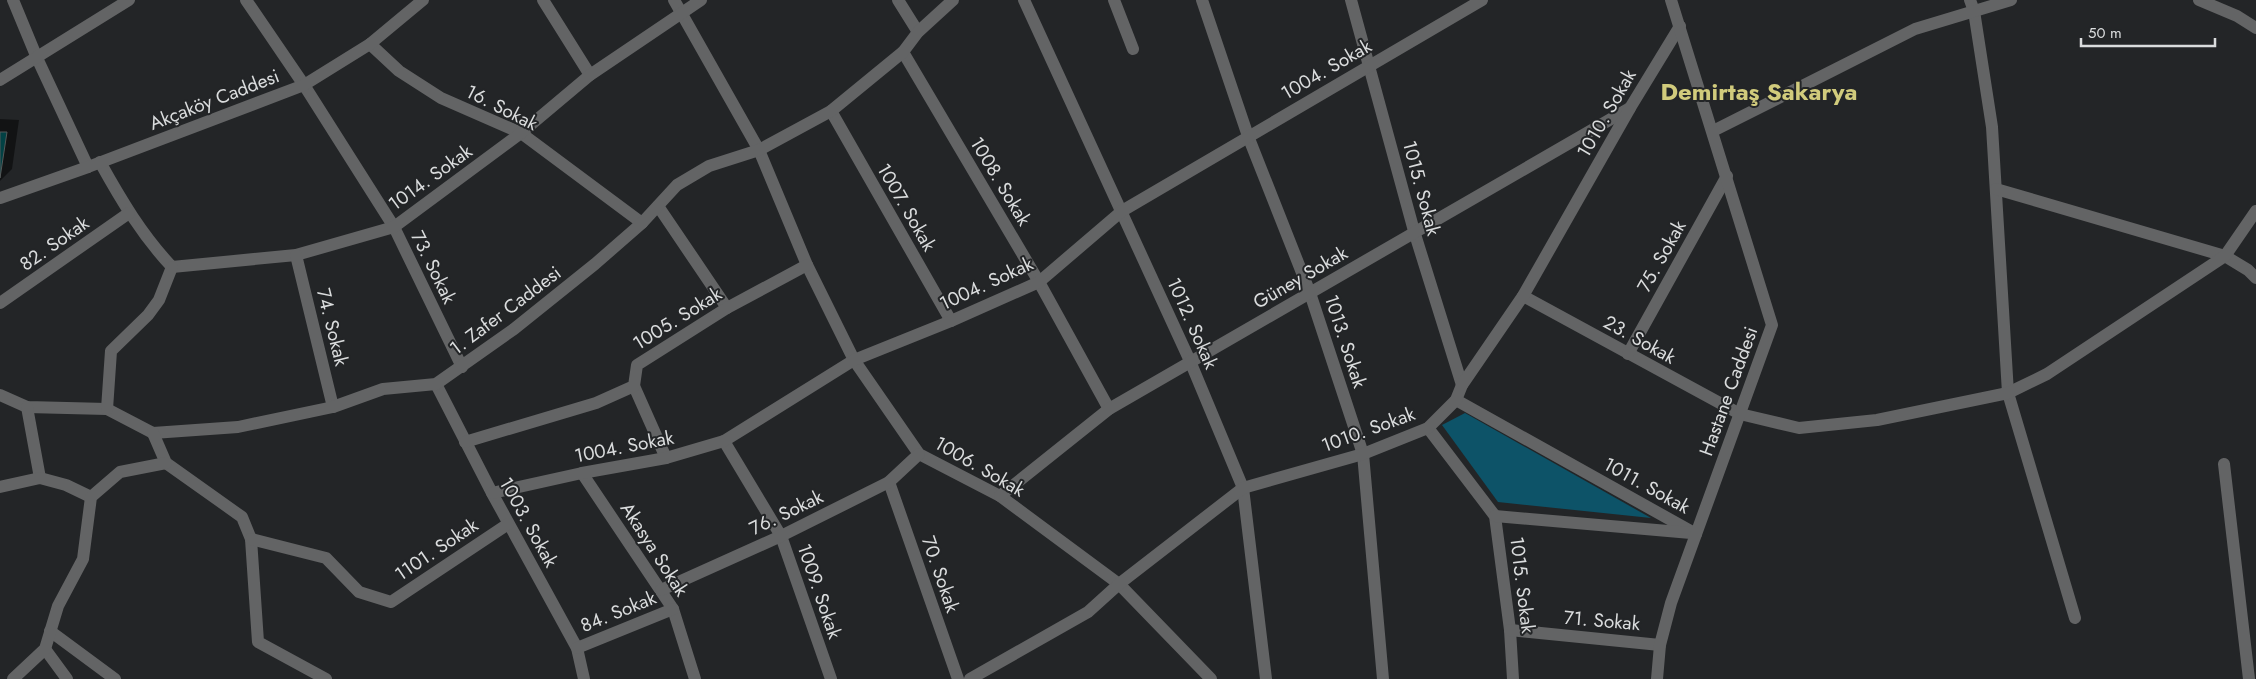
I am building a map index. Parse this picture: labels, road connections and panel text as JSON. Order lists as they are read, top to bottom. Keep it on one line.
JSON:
{"streets":{"street":["1004. Sokak","Akçaköy Caddesi","16. Sokak","1010. Sokak","1014. Sokak","1008. Sokak","1015. Sokak","1007. Sokak","82. Sokak","75. Sokak","73. Sokak","Güney Sokak","1. Zafer Caddesi","1005. Sokak","1012. Sokak","74. Sokak","23. Sokak","1013. Sokak","Hastane Caddesi","1006. Sokak","1011. Sokak","76. Sokak","1003. Sokak","1101. Sokak","Akasya Sokak","70. Sokak","1009. Sokak","84. Sokak","71. Sokak"]},"crossings":[["1004. Sokak","1008. Sokak"],["1004. Sokak","1015. Sokak"],["1004. Sokak","1007. Sokak"],["1004. Sokak","1012. Sokak"],["1004. Sokak","1013. Sokak"],["1004. Sokak","1006. Sokak"],["1004. Sokak","1003. Sokak"],["1004. Sokak","Akasya Sokak"],["1004. Sokak","1009. Sokak"],["Akçaköy Caddesi","16. Sokak"],["Akçaköy Caddesi","73. Sokak"],["16. Sokak","1014. Sokak"],["16. Sokak","1. Zafer Caddesi"],["1010. Sokak","1015. Sokak"],["1010. Sokak","Güney Sokak"],["1010. Sokak","1012. Sokak"],["1010. Sokak","23. Sokak"],["1010. Sokak","1013. Sokak"],["1010. Sokak","Hastane Caddesi"],["1010. Sokak","1006. Sokak"],["1010. Sokak","1011. Sokak"],["1014. Sokak","73. Sokak"],["1014. Sokak","74. Sokak"],["1014. Sokak","1006. Sokak"],["1008. Sokak","Güney Sokak"],["1008. Sokak","1. Zafer Caddesi"],["1015. Sokak","Güney Sokak"],["1015. Sokak","1011. Sokak"],["1015. Sokak","71. Sokak"],["1007. Sokak","1. Zafer Caddesi"],["75. Sokak","23. Sokak"],["75. Sokak","Hastane Caddesi"],["73. Sokak","1. Zafer Caddesi"],["Güney Sokak","1012. Sokak"],["Güney Sokak","1013. Sokak"],["Güney Sokak","1006. Sokak"],["1. Zafer Caddesi","74. Sokak"],["1. Zafer Caddesi","1006. Sokak"],["1. Zafer Caddesi","1003. Sokak"],["1005. Sokak","1006. Sokak"],["23. Sokak","Hastane Caddesi"],["Hastane Caddesi","1011. Sokak"],["Hastane Caddesi","71. Sokak"],["1006. Sokak","76. Sokak"],["76. Sokak","Akasya Sokak"],["76. Sokak","70. Sokak"],["76. Sokak","1009. Sokak"],["1003. Sokak","1101. Sokak"],["1003. Sokak","84. Sokak"],["Akasya Sokak","84. Sokak"]],"districts":["Demirtaş Sakarya"],"scale_bar":"50 m"}
